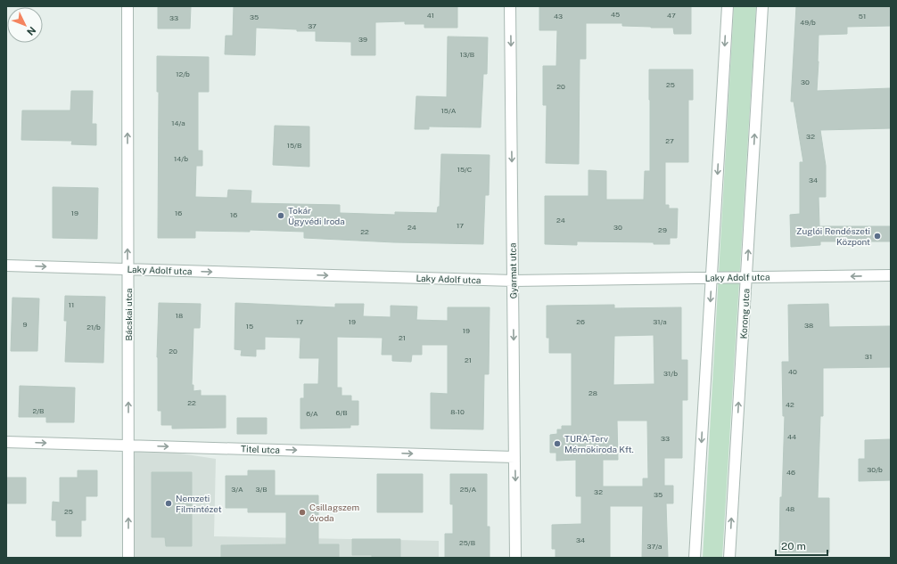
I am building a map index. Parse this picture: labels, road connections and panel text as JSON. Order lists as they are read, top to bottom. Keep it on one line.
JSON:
{"streets":{"street":["Laky Adolf utca","Gyarmat utca","Korong utca","Bácskai utca","Titel utca"]},"crossings":[["Laky Adolf utca","Gyarmat utca"],["Laky Adolf utca","Korong utca"],["Laky Adolf utca","Bácskai utca"],["Gyarmat utca","Titel utca"],["Bácskai utca","Titel utca"]],"one_way":["Gyarmat utca","Bácskai utca","Titel utca"],"places":["Tokár Ügyvédi Iroda","Zuglói Rendészeti Központ","TURA-Terv Mérnökiroda Kft.","Nemzeti Filmintézet","Csillagszem óvoda"],"house_numbers":["45","41","47","43","51","35","33","49/b","37","39","13/B","12/b","30","25","20","15/A","14/a","32","27","15/B","14/b","15/C","34","19","16","16","24","17","24","30","29","22","11","18","17","19","26","31/a","9","38","15","21/b","19","21","20","31","21","40","31/b","28","22","42","2/B","8-10","6/B","6/A","44","33","30/b","46","3/A","3/B","25/A","32","35","48","25","34","25/B","37/a"],"scale_bar":"20 m","north":"bottom right"}
